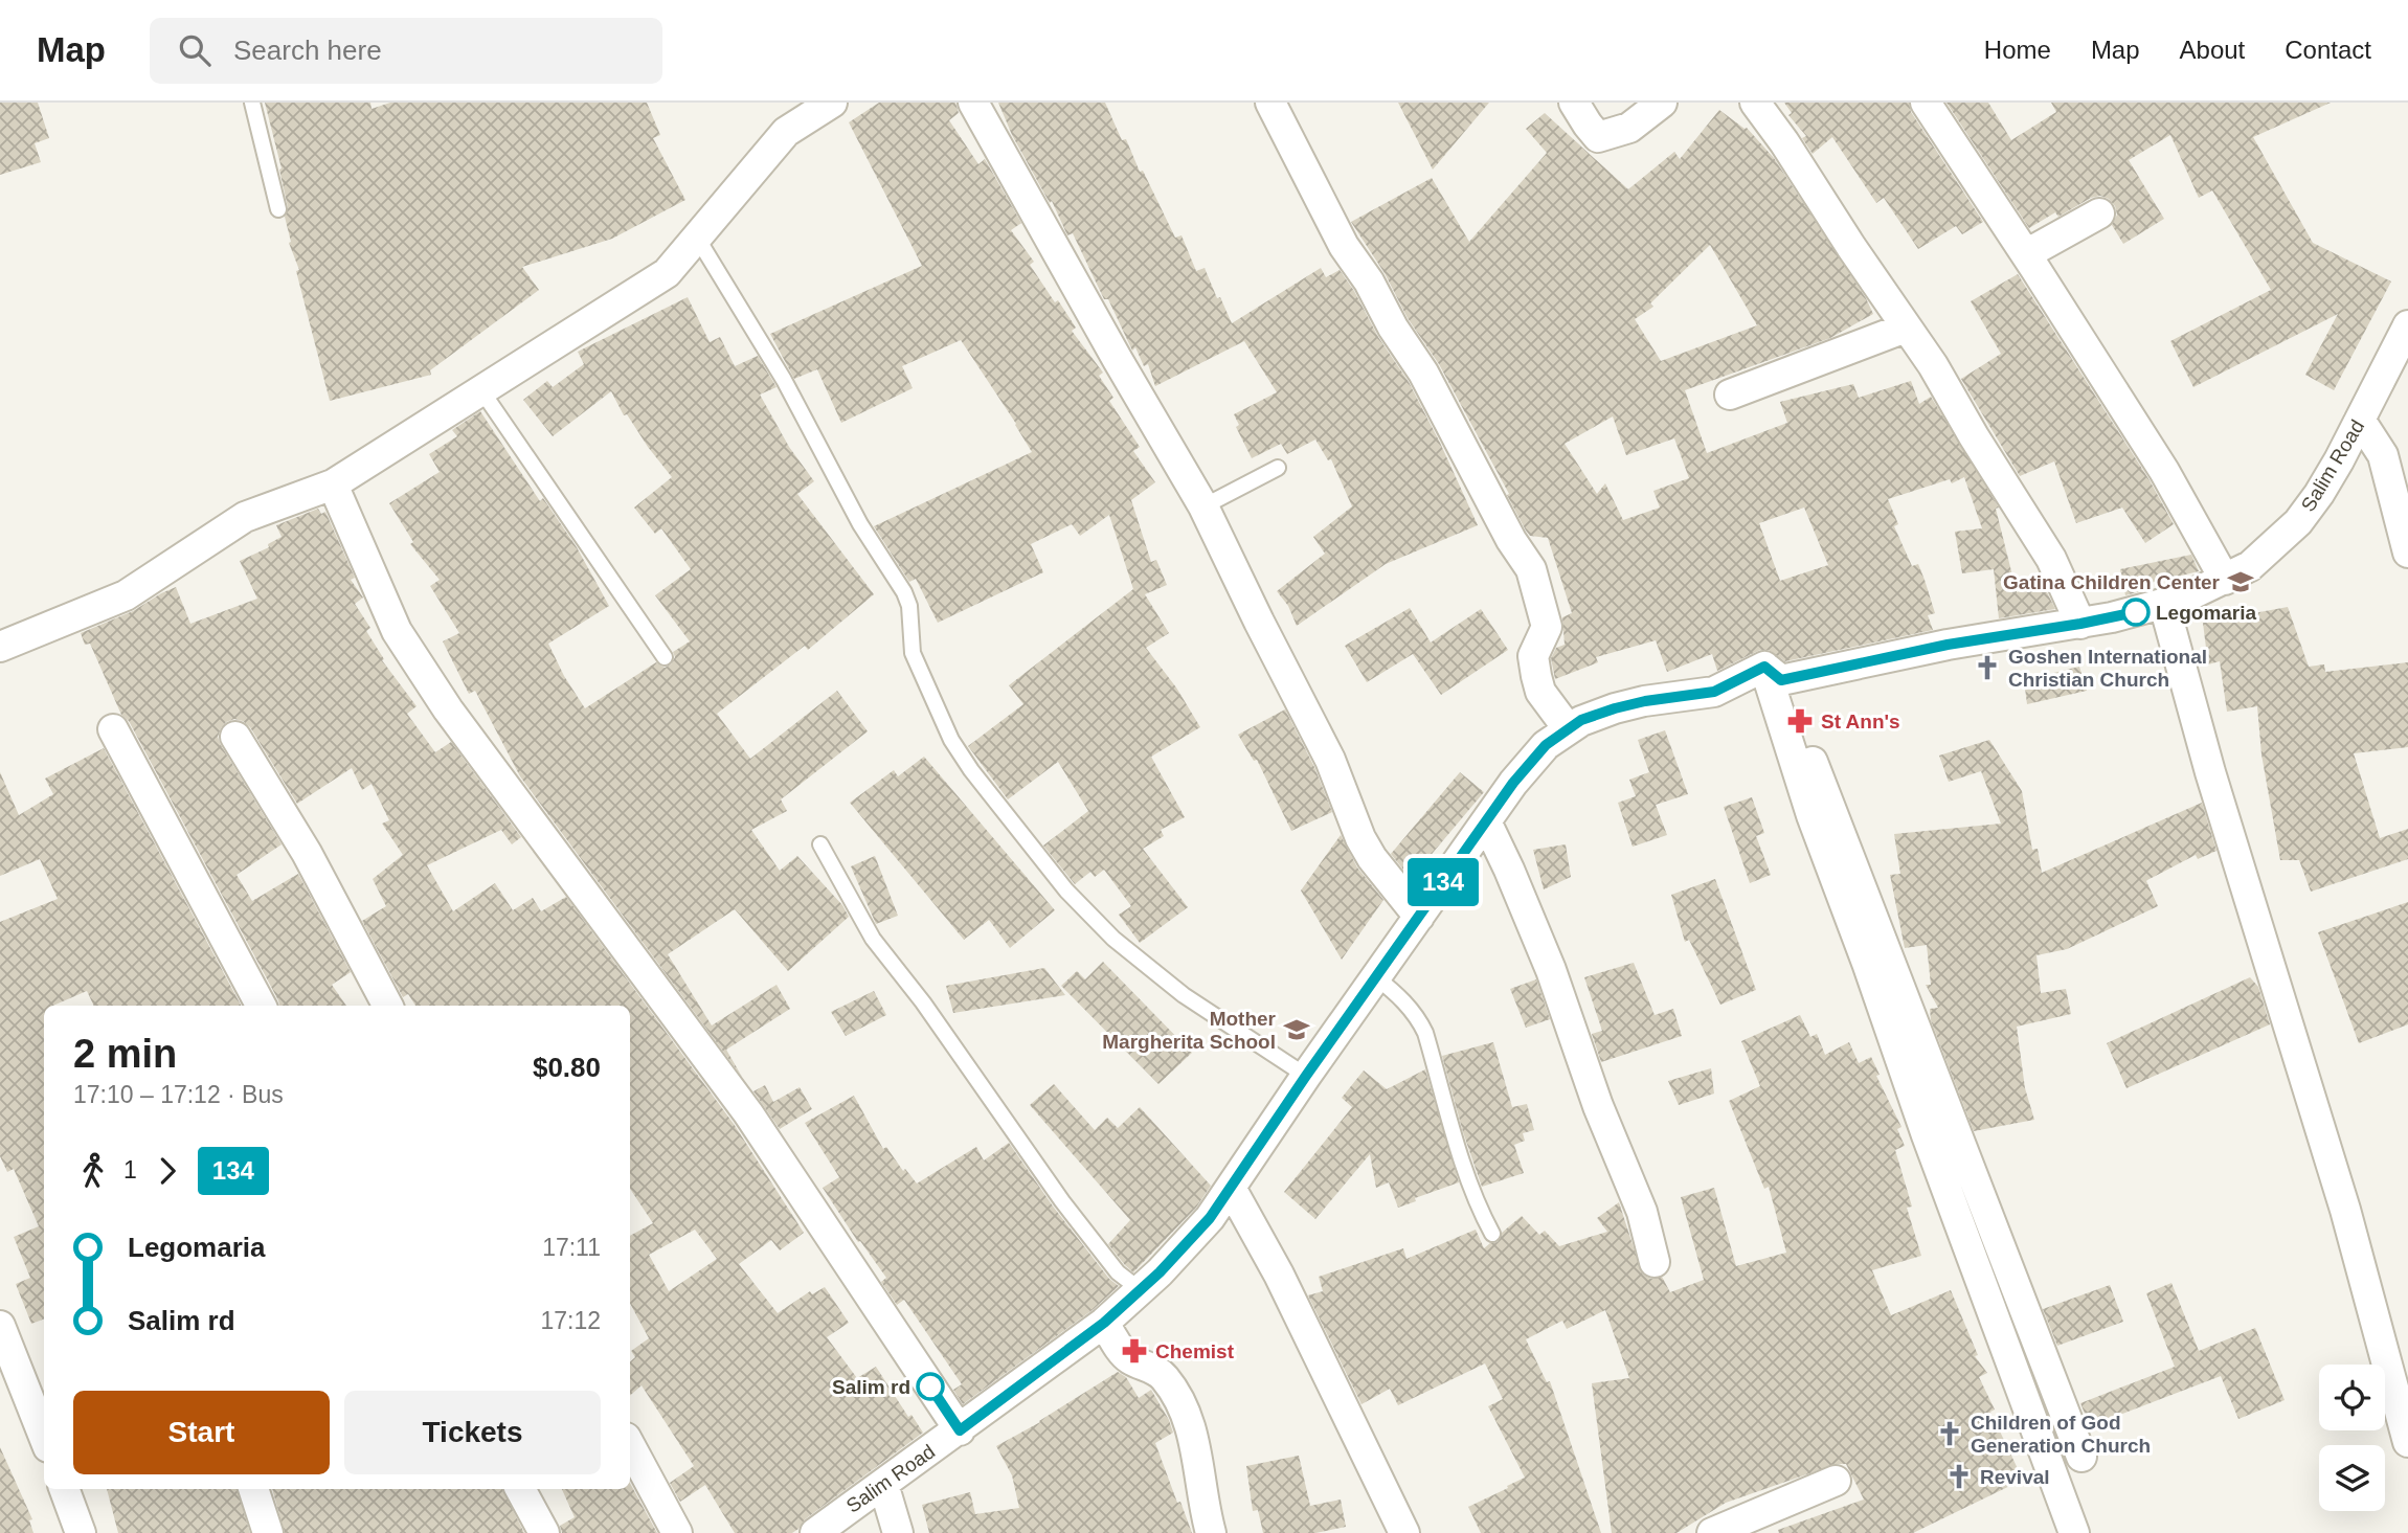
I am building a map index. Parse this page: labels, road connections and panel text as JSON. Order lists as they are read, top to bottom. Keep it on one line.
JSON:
{"streets":{"street":["Salim Road"]},"places":{"school or university":["Gatina Children Center","Mother Margherita School"],"other":["Legomaria","Salim rd"],"church":["Goshen International Christian Church","Children of God Generation Church","Revival"],"pharmacy":["St Ann's","Chemist"]},"lines":["bus line 134"],"page":{"header":"Map","search":"Search here","nav":["Home","Map","About","Contact"],"on_map":"134","heading":["2 min","17:10 – 17:12 · Bus","$0.80"],"legs":["1","134"],"list":[{"name":"Legomaria","value":"17:11"},{"name":"Salim rd","value":"17:12"}],"buttons":["Start","Tickets"]}}
